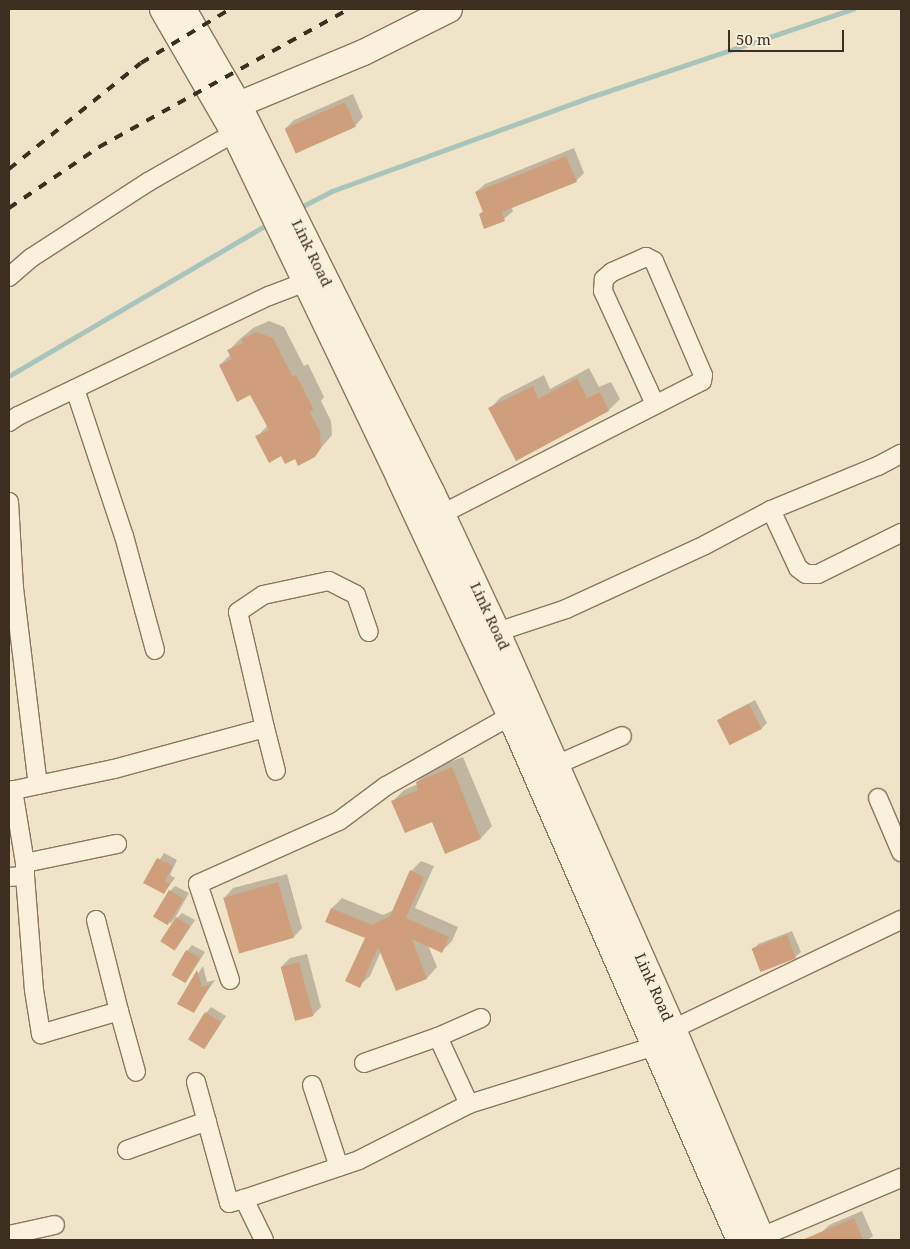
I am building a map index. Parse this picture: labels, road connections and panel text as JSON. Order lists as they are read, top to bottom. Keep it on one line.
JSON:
{"streets":{"main road":["Link Road"]},"scale_bar":"50 m"}
